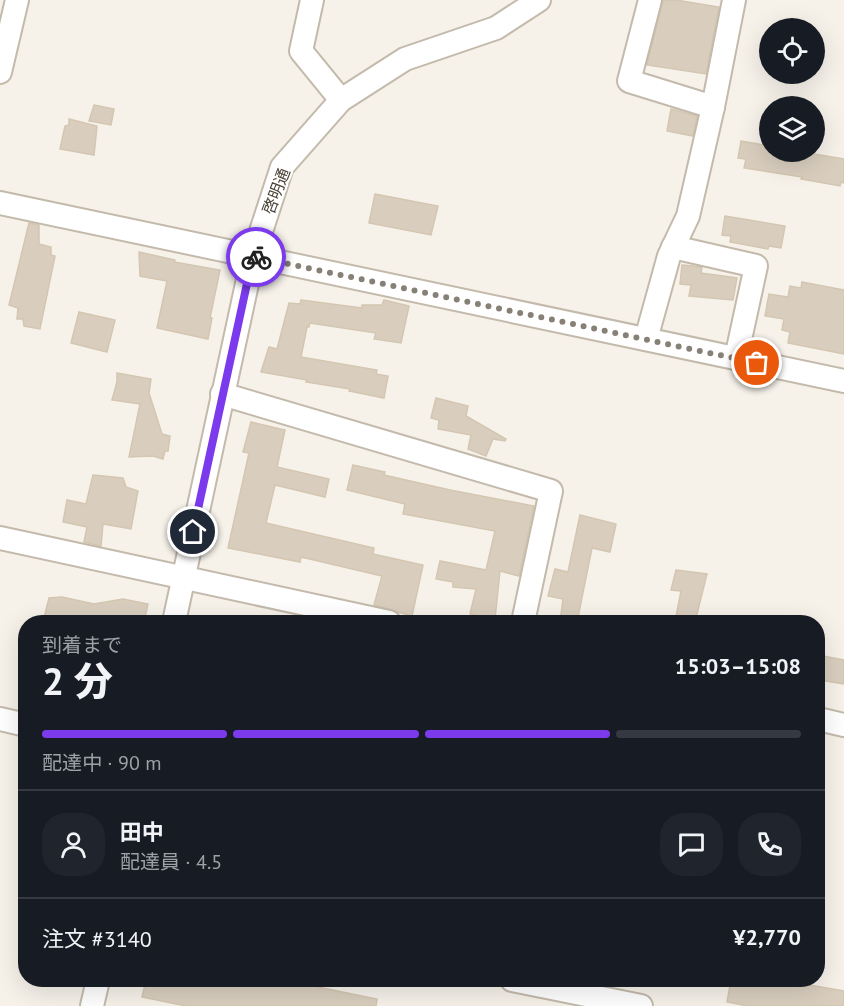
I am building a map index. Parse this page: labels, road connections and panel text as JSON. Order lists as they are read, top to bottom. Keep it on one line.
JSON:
{"streets":{"street":["啓明通"]},"page":{"heading":["2 分","到着まで","15:03–15:08"],"panel":["田中","配達員 · 4.5","注文 #3140","¥2,770"],"bar":"配達中 · 90 m"}}
